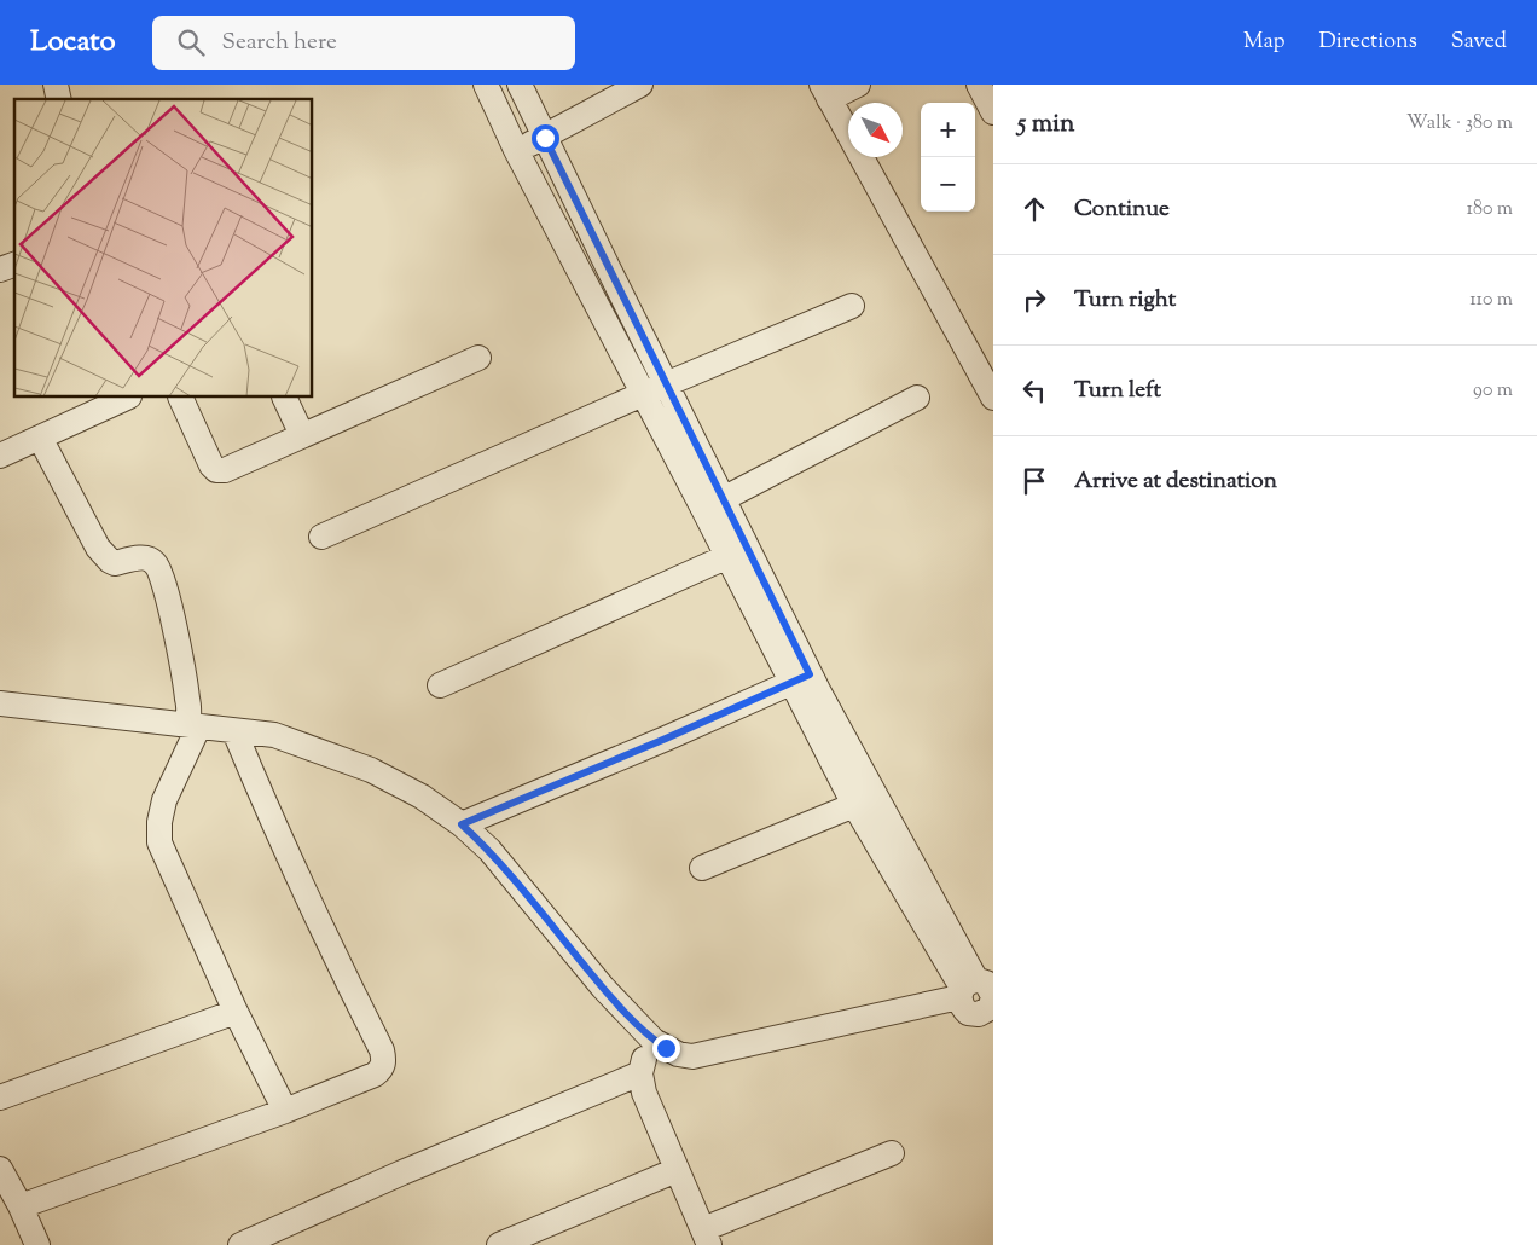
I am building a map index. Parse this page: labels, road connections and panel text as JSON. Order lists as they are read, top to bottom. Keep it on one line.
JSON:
{"north":"bottom right","page":{"header":"Locato","search":"Search here","nav":["Map","Directions","Saved"],"heading":["5 min","Walk · 380 m"],"map_buttons":["+","−"],"list":[["Continue","180 m"],["Turn right","110 m"],["Turn left","90 m"],"Arrive at destination"]}}
